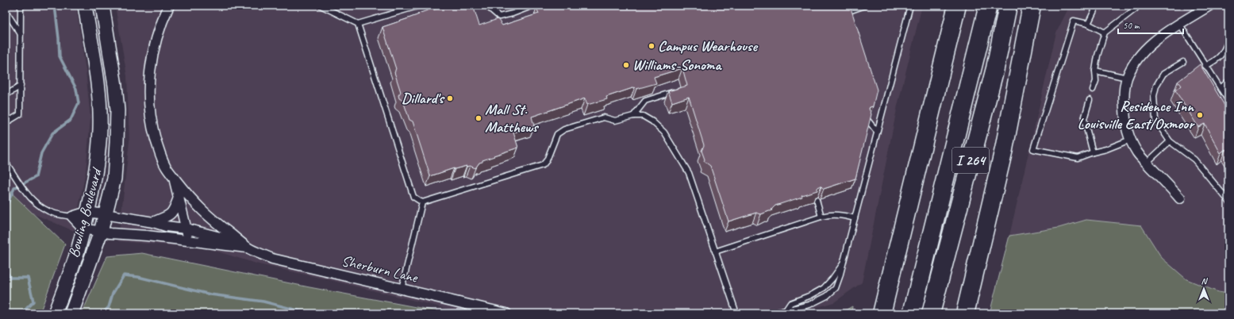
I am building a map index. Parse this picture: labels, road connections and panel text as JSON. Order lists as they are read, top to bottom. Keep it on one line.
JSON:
{"streets":{"highway":["I 264"],"street":["Bowling Boulevard","Sherburn Lane"]},"crossings":[["Bowling Boulevard","Sherburn Lane"]],"places":["Campus Wearhouse","Williams-Sonoma","Dillard's","Residence Inn Louisville East/Oxmoor","Mall St. Matthews"],"scale_bar":"50 m","north":"top"}
